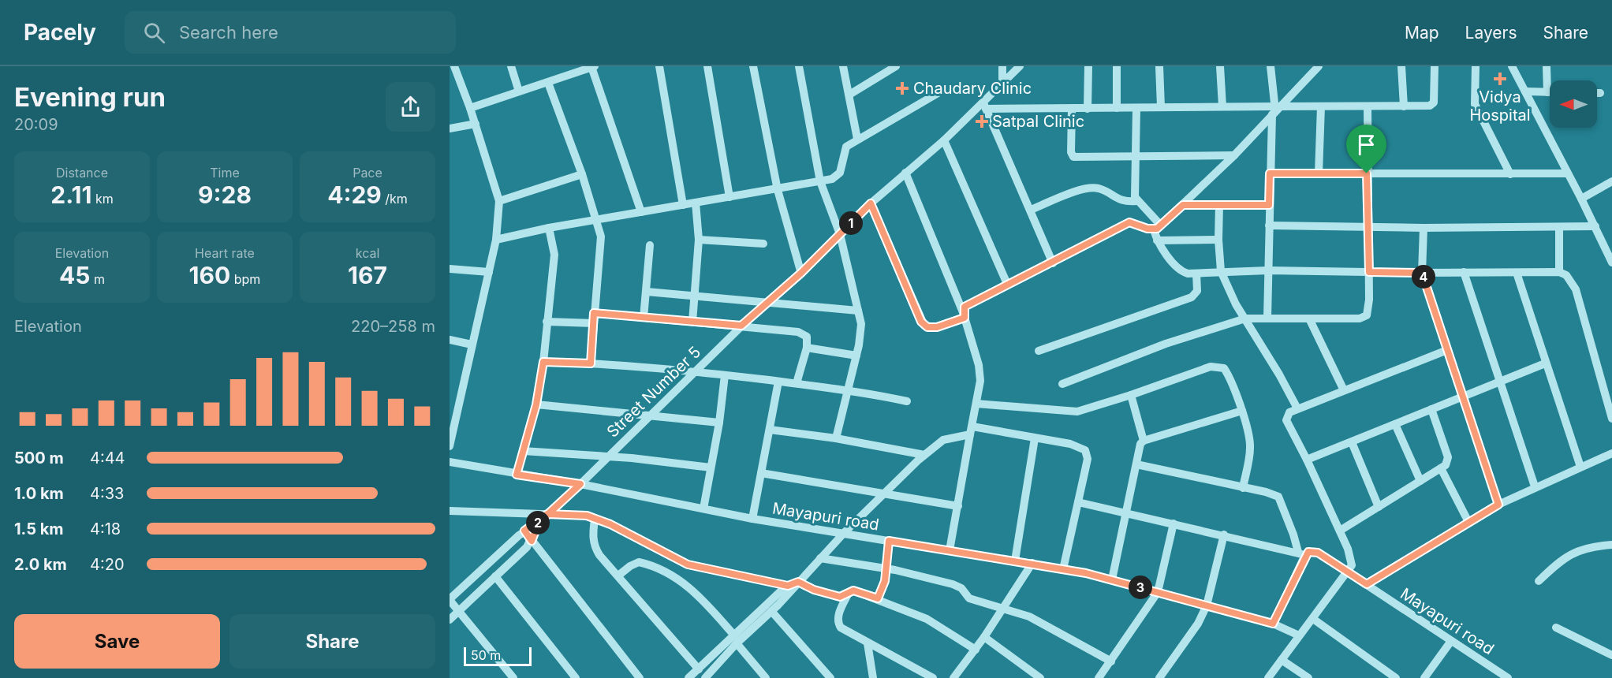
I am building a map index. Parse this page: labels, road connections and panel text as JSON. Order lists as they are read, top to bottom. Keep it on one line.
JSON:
{"streets":{"street":["Street Number 5","Mayapuri road"]},"crossings":[["Street Number 5","Mayapuri road"]],"places":{"health":["Vidya Hospital","Chaudary Clinic","Satpal Clinic"]},"scale_bar":"50 m","north":"left","page":{"header":"Pacely","search":"Search here","nav":["Map","Layers","Share"],"heading":["Evening run","20:09"],"stats":[["Distance","2.11 km"],["Time","9:28"],["Pace","4:29 /km"],["Elevation","45 m"],["Heart rate","160 bpm"],["kcal","167"]],"pins":["1","4","2","3"],"chart":["Elevation","220–258 m"],"list":[{"name":"500 m","note":"4:44"},{"name":"1.0 km","note":"4:33"},{"name":"1.5 km","note":"4:18"},{"name":"2.0 km","note":"4:20"}],"buttons":["Save","Share"],"scale":"50 m"}}
